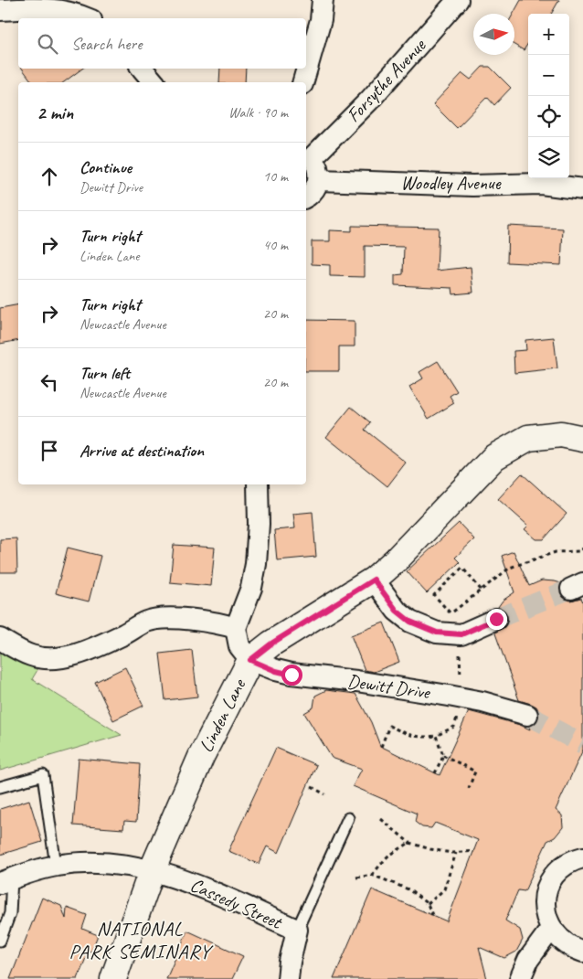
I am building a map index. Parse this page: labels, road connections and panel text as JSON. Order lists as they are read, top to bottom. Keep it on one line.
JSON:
{"streets":{"street":["Forsythe Avenue","Woodley Avenue","Dewitt Drive","Linden Lane","Cassedy Street"]},"crossings":[["Dewitt Drive","Linden Lane"],["Linden Lane","Cassedy Street"]],"districts":["NATIONAL PARK SEMINARY"],"north":"right","page":{"map_buttons":["+","−"],"search":"Search here","heading":["2 min","Walk · 90 m"],"list":[["Continue","Dewitt Drive","10 m"],["Turn right","Linden Lane","40 m"],["Turn right","Newcastle Avenue","20 m"],["Turn left","Newcastle Avenue","20 m"],"Arrive at destination"]}}
